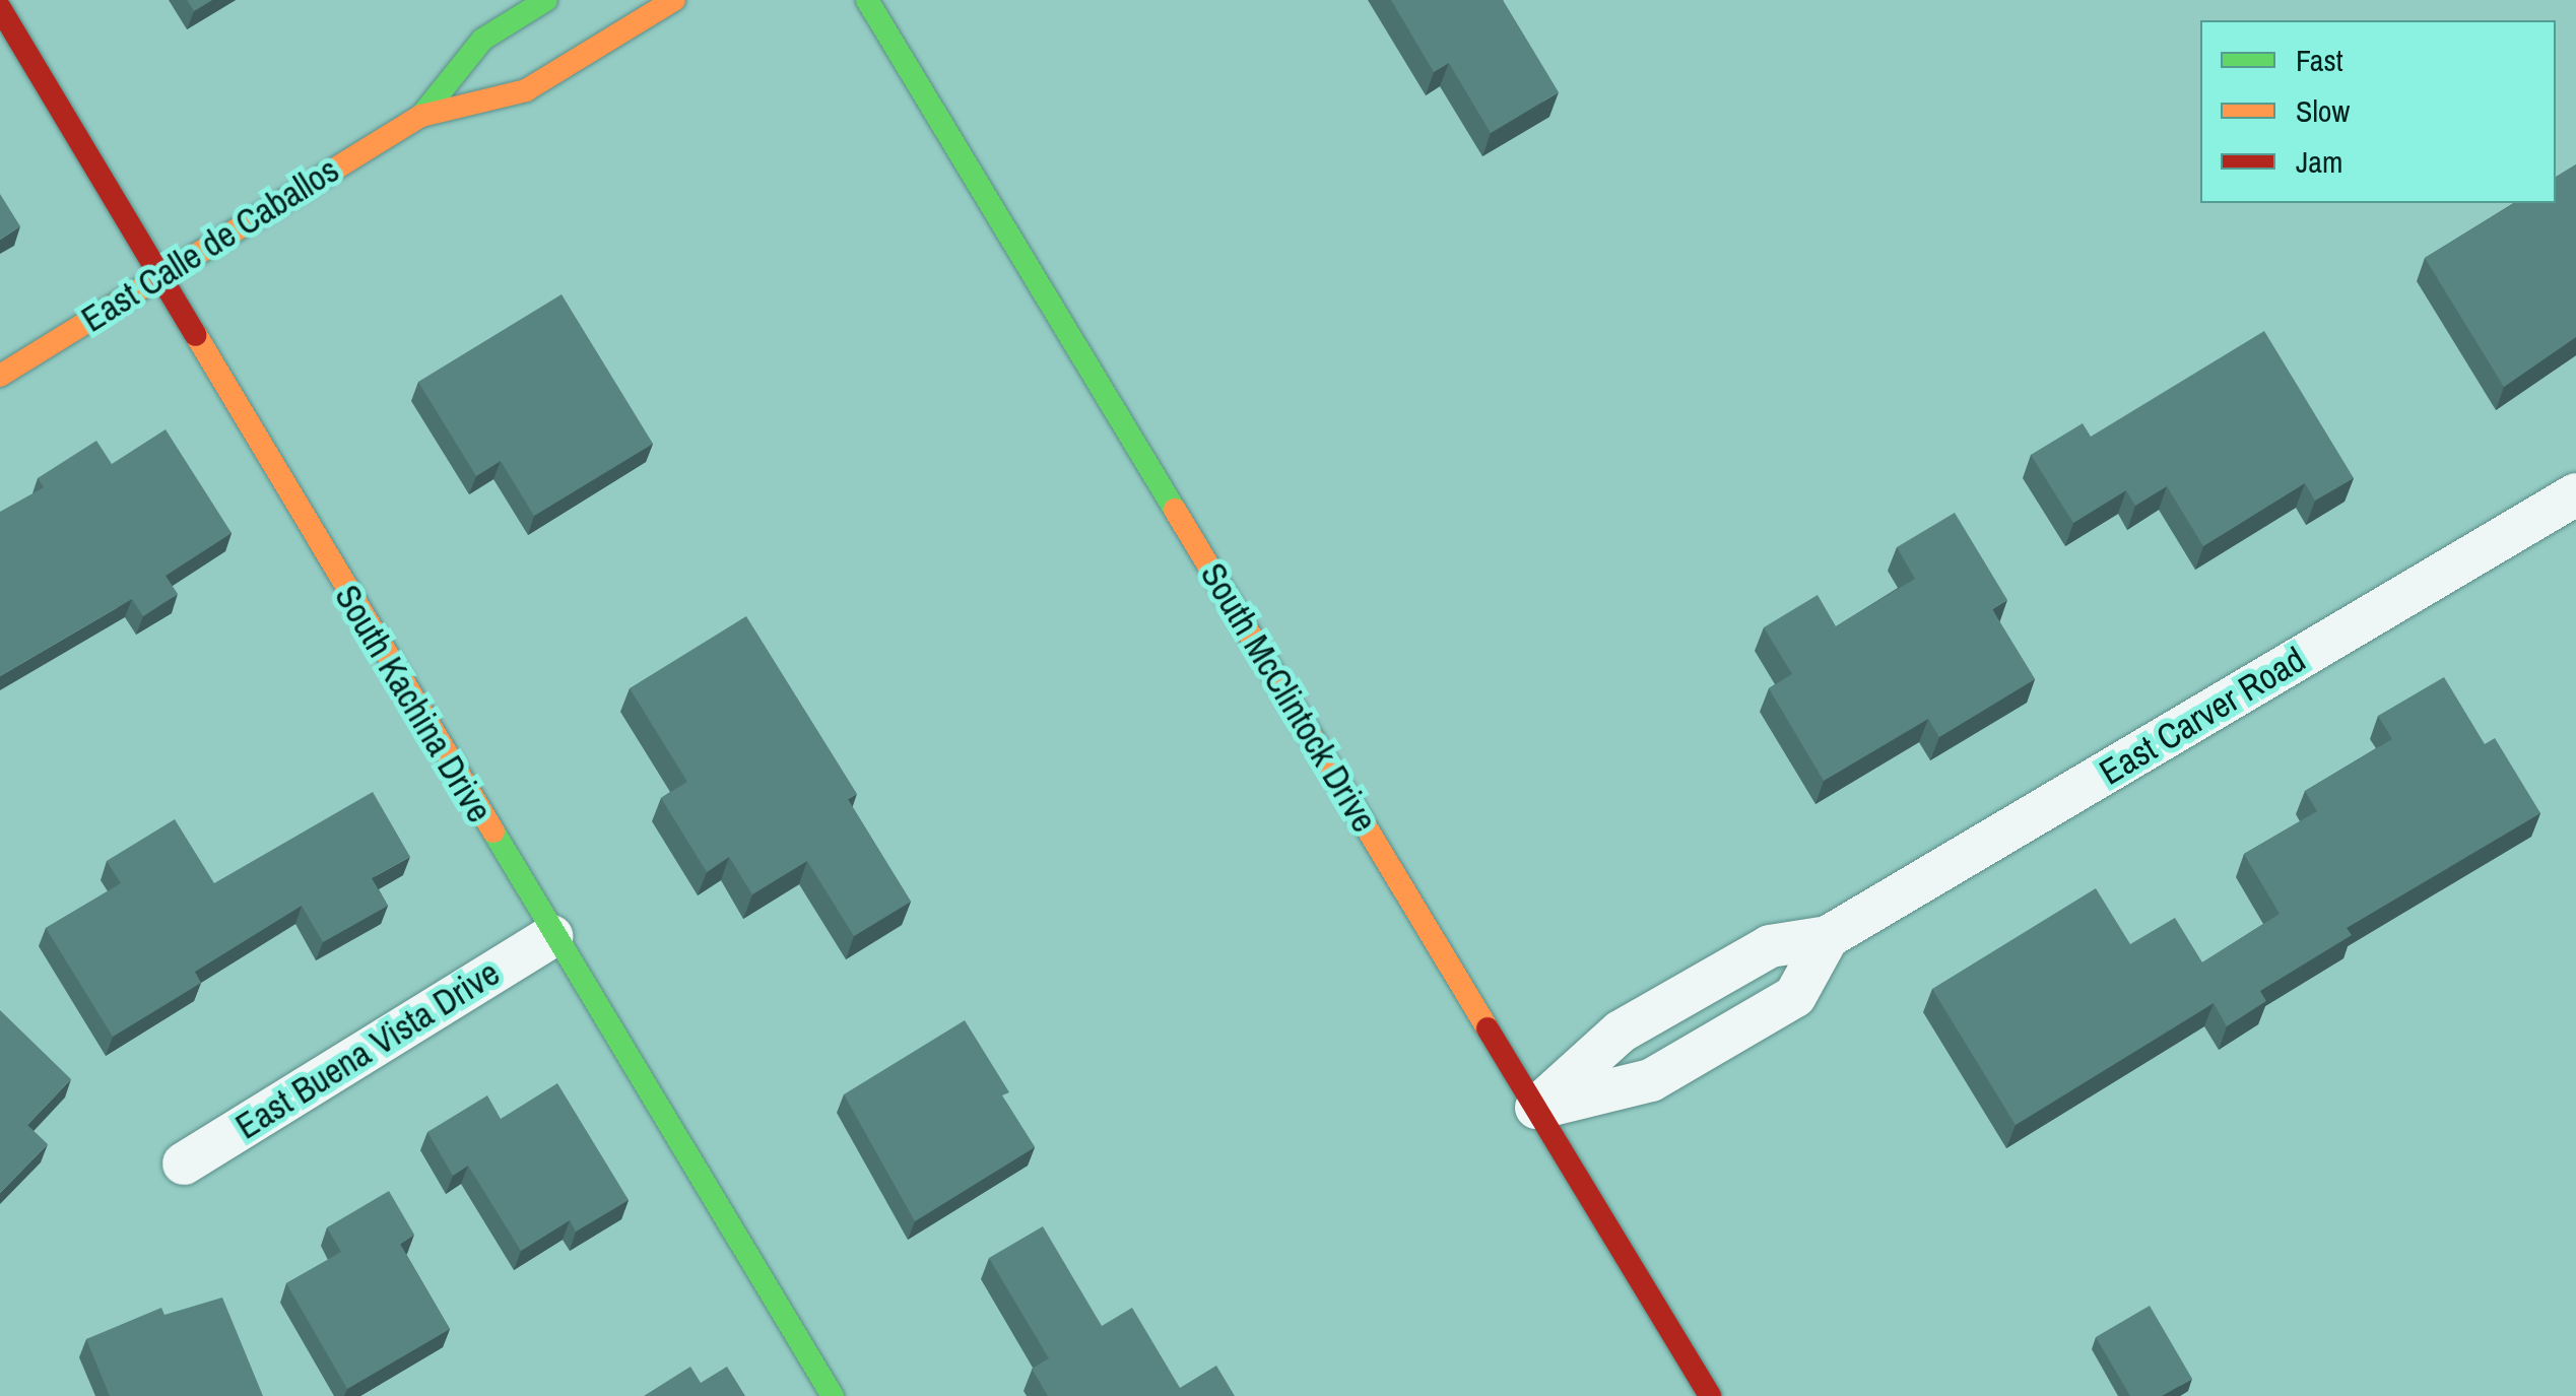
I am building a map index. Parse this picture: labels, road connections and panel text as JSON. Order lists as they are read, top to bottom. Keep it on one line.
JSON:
{"streets":{"street":["East Calle de Caballos","South McClintock Drive","South Kachina Drive","East Carver Road","East Buena Vista Drive"]},"crossings":[["East Calle de Caballos","South Kachina Drive"],["South McClintock Drive","East Carver Road"],["South Kachina Drive","East Buena Vista Drive"]],"legend":["Fast","Slow","Jam"]}
